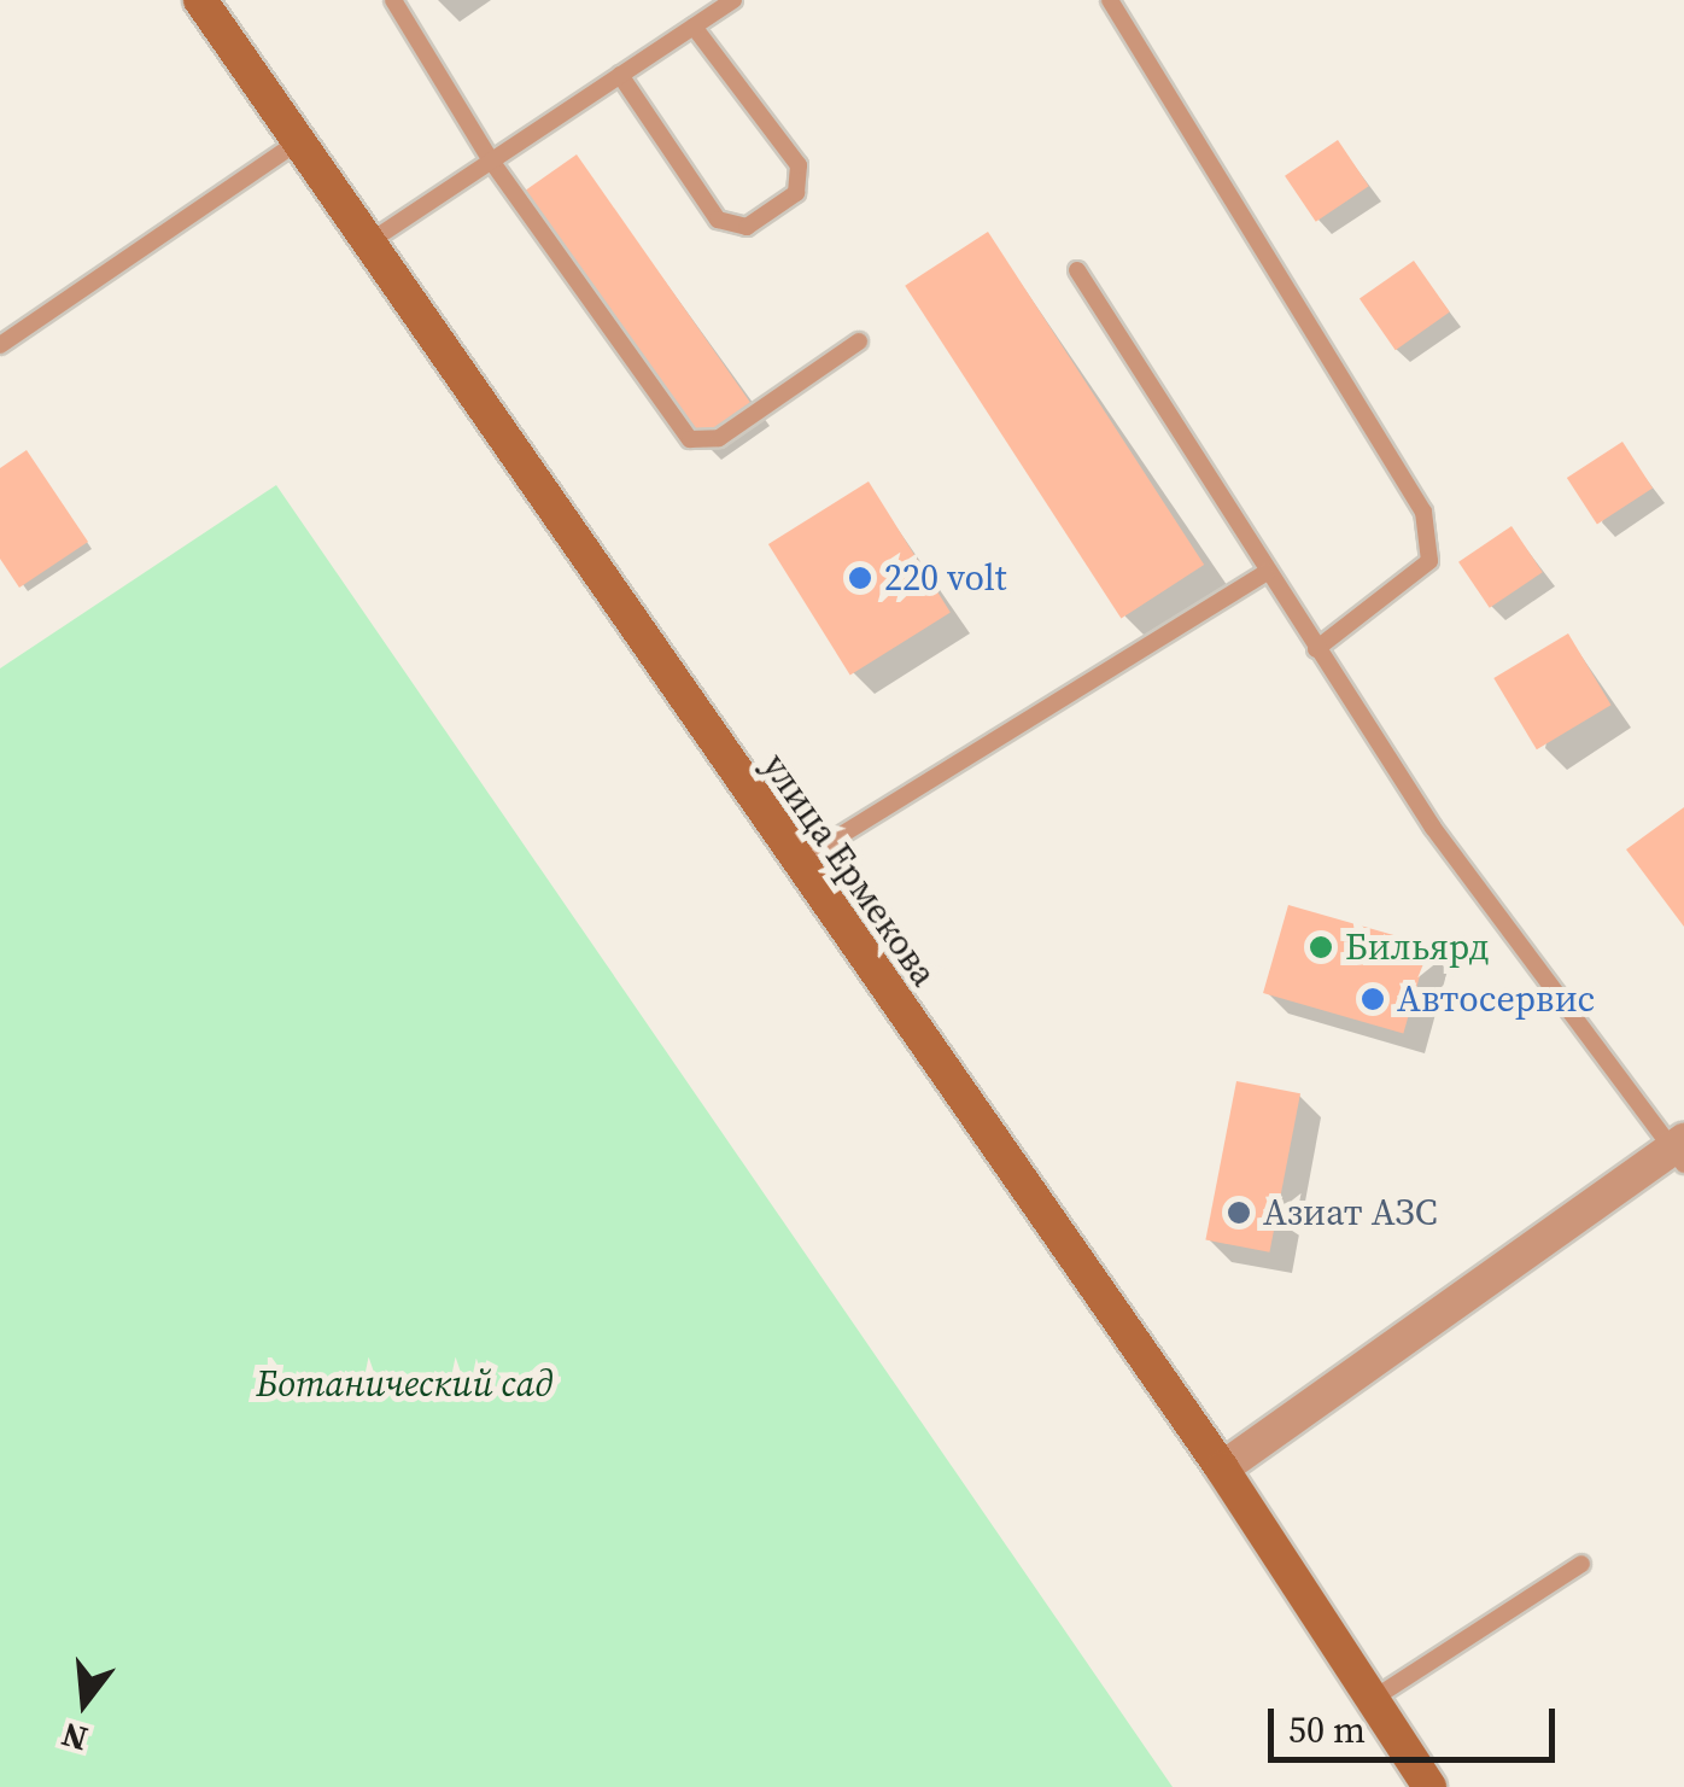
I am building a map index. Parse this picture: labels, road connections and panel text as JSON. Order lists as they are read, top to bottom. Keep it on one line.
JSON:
{"streets":{"main road":["улица Ермекова"]},"parks":["Ботанический сад"],"places":["220 volt","Бильярд","Автосервис","Азиат АЗС"],"scale_bar":"50 m","north":"bottom"}
